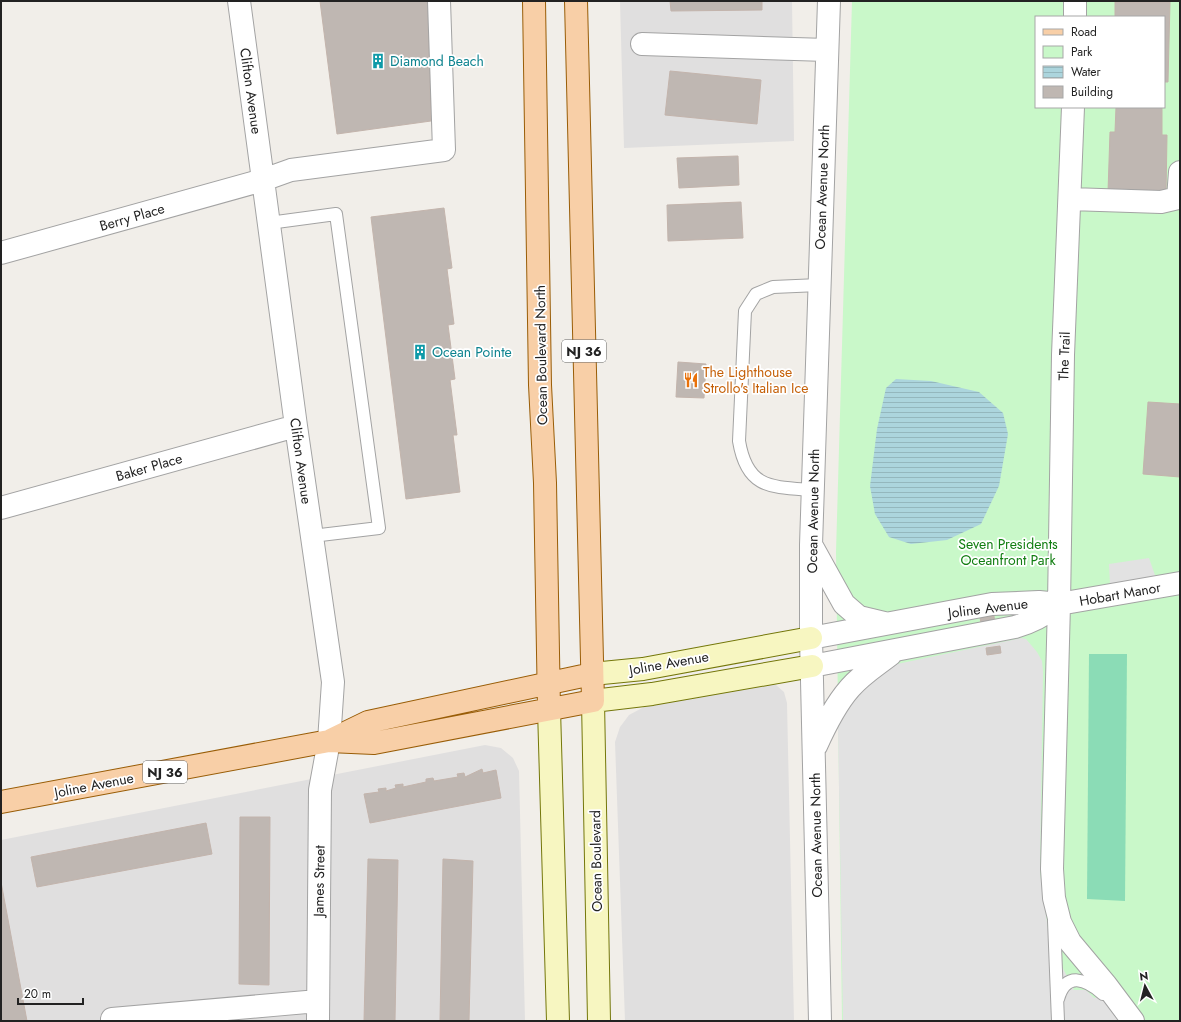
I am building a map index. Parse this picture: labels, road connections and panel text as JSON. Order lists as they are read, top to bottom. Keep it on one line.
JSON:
{"streets":{"main road":["NJ 36","Ocean Boulevard North","Joline Avenue","Ocean Boulevard"],"street":["Clifton Avenue","Ocean Avenue North","Berry Place","The Trail","Baker Place","Hobart Manor","James Street"]},"crossings":[["Clifton Avenue","Berry Place"],["Clifton Avenue","Baker Place"],["Clifton Avenue","Joline Avenue"],["Clifton Avenue","James Street"],["Ocean Avenue North","Joline Avenue"],["NJ 36","Joline Avenue"],["NJ 36","Ocean Boulevard"],["Ocean Boulevard North","Joline Avenue"],["The Trail","Hobart Manor"],["The Trail","Joline Avenue"],["Hobart Manor","Joline Avenue"],["Joline Avenue","Ocean Boulevard"],["Joline Avenue","James Street"]],"parks":["Seven Presidents Oceanfront Park"],"places":{"building":["Diamond Beach","Ocean Pointe"],"restaurant":["The Lighthouse Strollo's Italian Ice"]},"legend":["Road","Park","Water","Building"],"scale_bar":"20 m","north":"top"}
